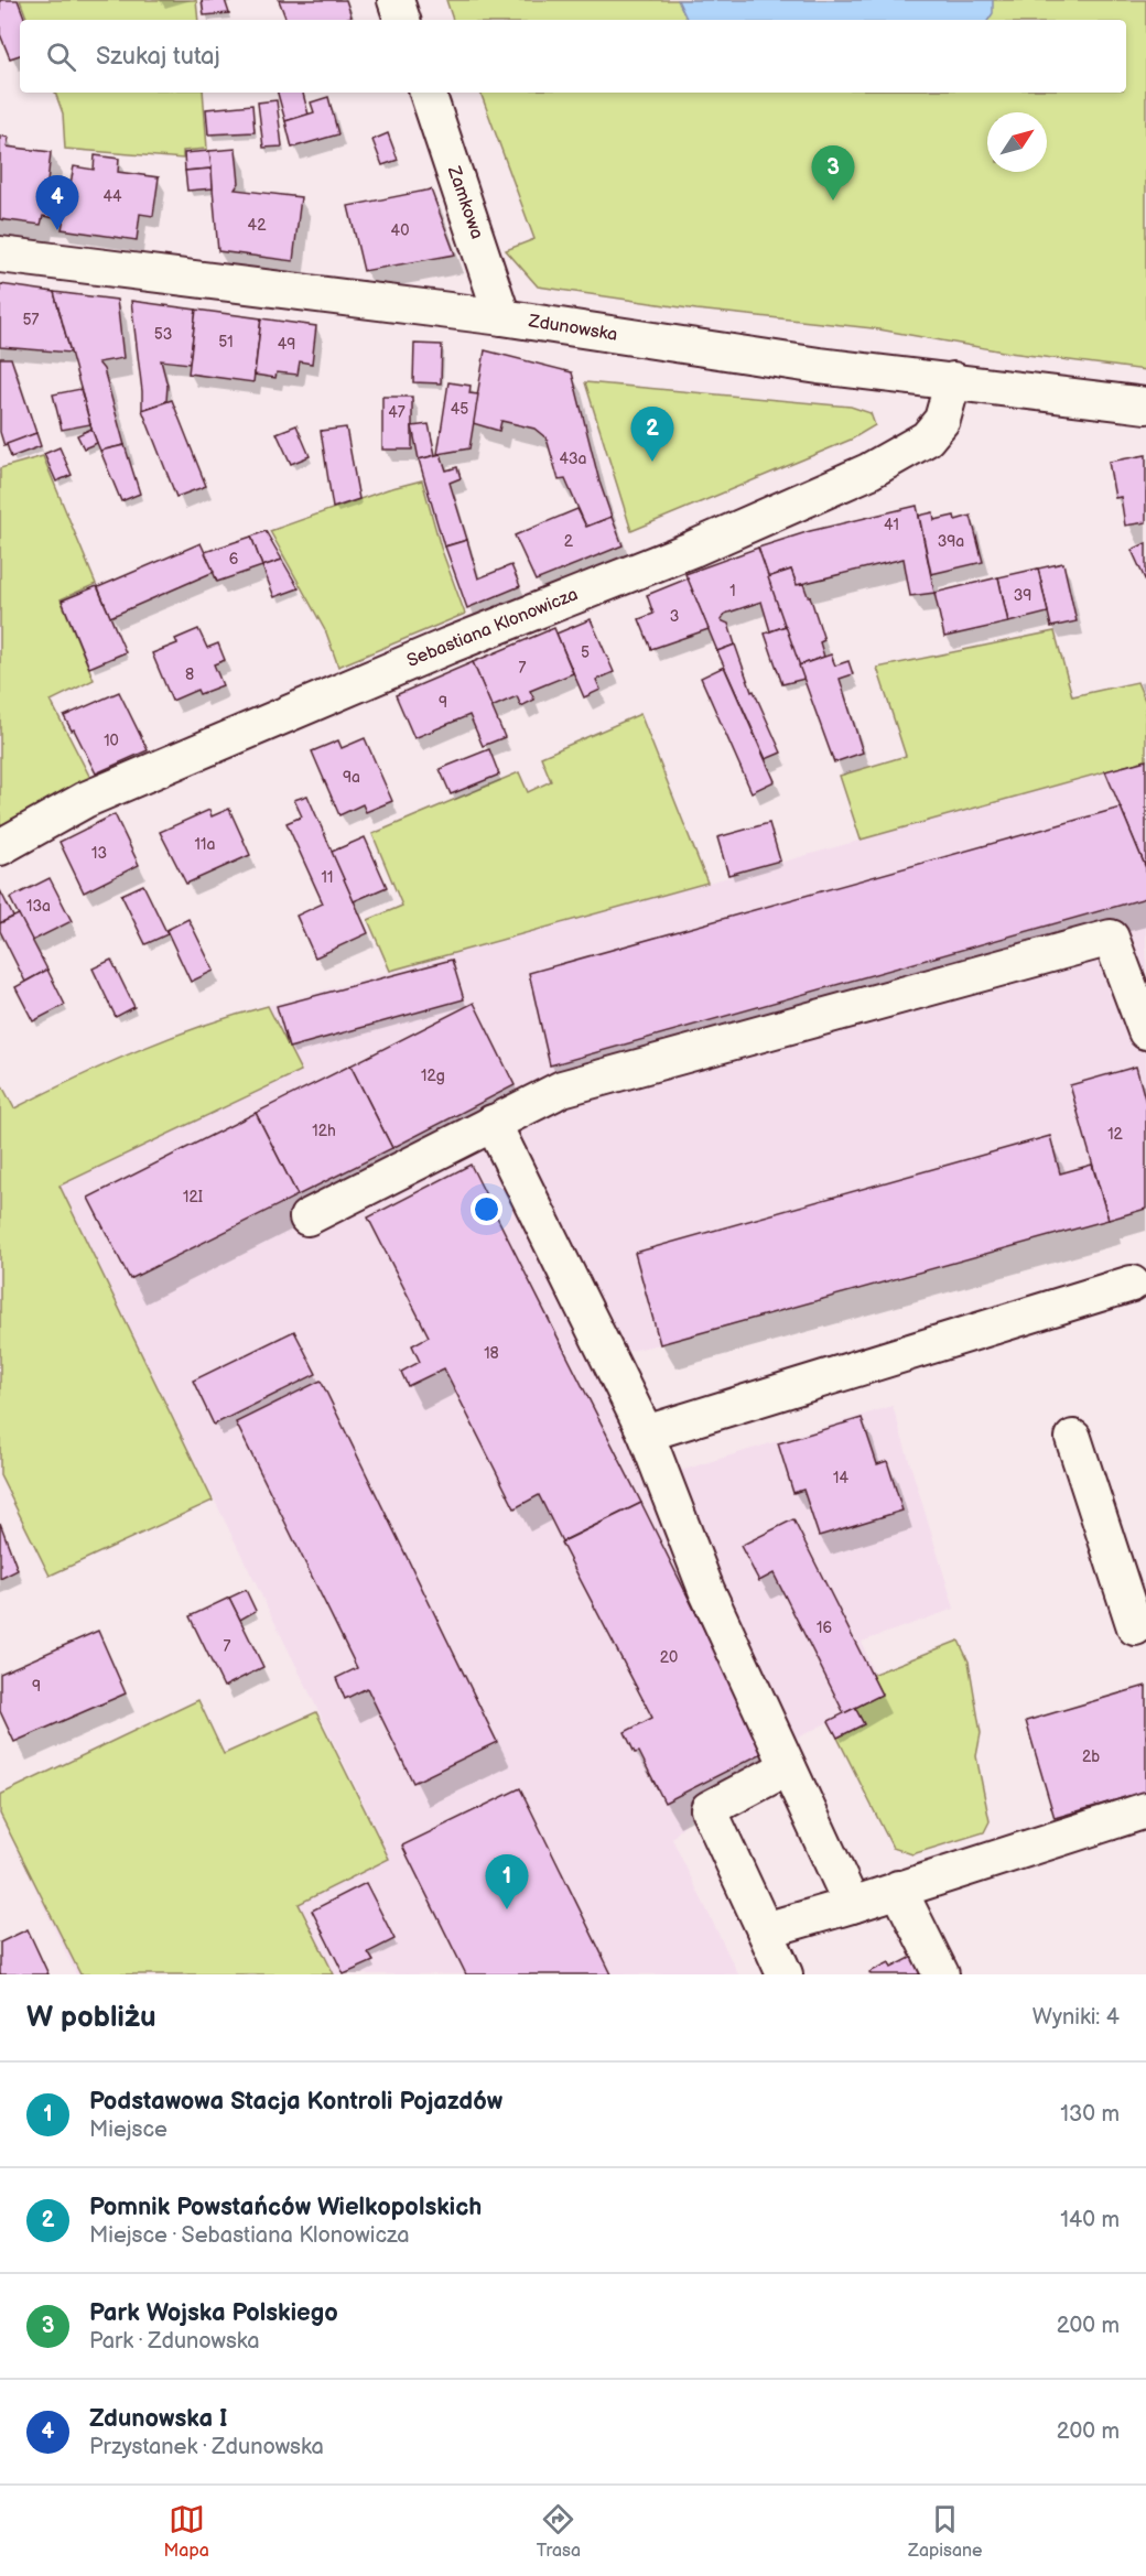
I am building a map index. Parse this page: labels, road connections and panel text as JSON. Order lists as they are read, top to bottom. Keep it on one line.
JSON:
{"streets":{"street":["Zamkowa","Zdunowska","Sebastiana Klonowicza"]},"crossings":[["Zamkowa","Zdunowska"],["Zdunowska","Sebastiana Klonowicza"]],"house_numbers":["44","42","40","57","53","51","49","45","47","43a","41","2","39a","6","1","39","3","5","7","8","9","10","9a","11a","13","11","13a","12g","12h","12","12I","18","14","16","7","20","9","2b"],"north":"top right","page":{"search":"Szukaj tutaj","pins":["3","4","2","1"],"heading":["W pobliżu","Wyniki: 4"],"list":[{"mark":"1","name":"Podstawowa Stacja Kontroli Pojazdów","note":"Miejsce","value":"130 m"},{"mark":"2","name":"Pomnik Powstańców Wielkopolskich","note":"Miejsce · Sebastiana Klonowicza","value":"140 m"},{"mark":"3","name":"Park Wojska Polskiego","note":"Park · Zdunowska","value":"200 m"},{"mark":"4","name":"Zdunowska I","note":"Przystanek · Zdunowska","value":"200 m"}],"nav":["Mapa","Trasa","Zapisane"]}}
